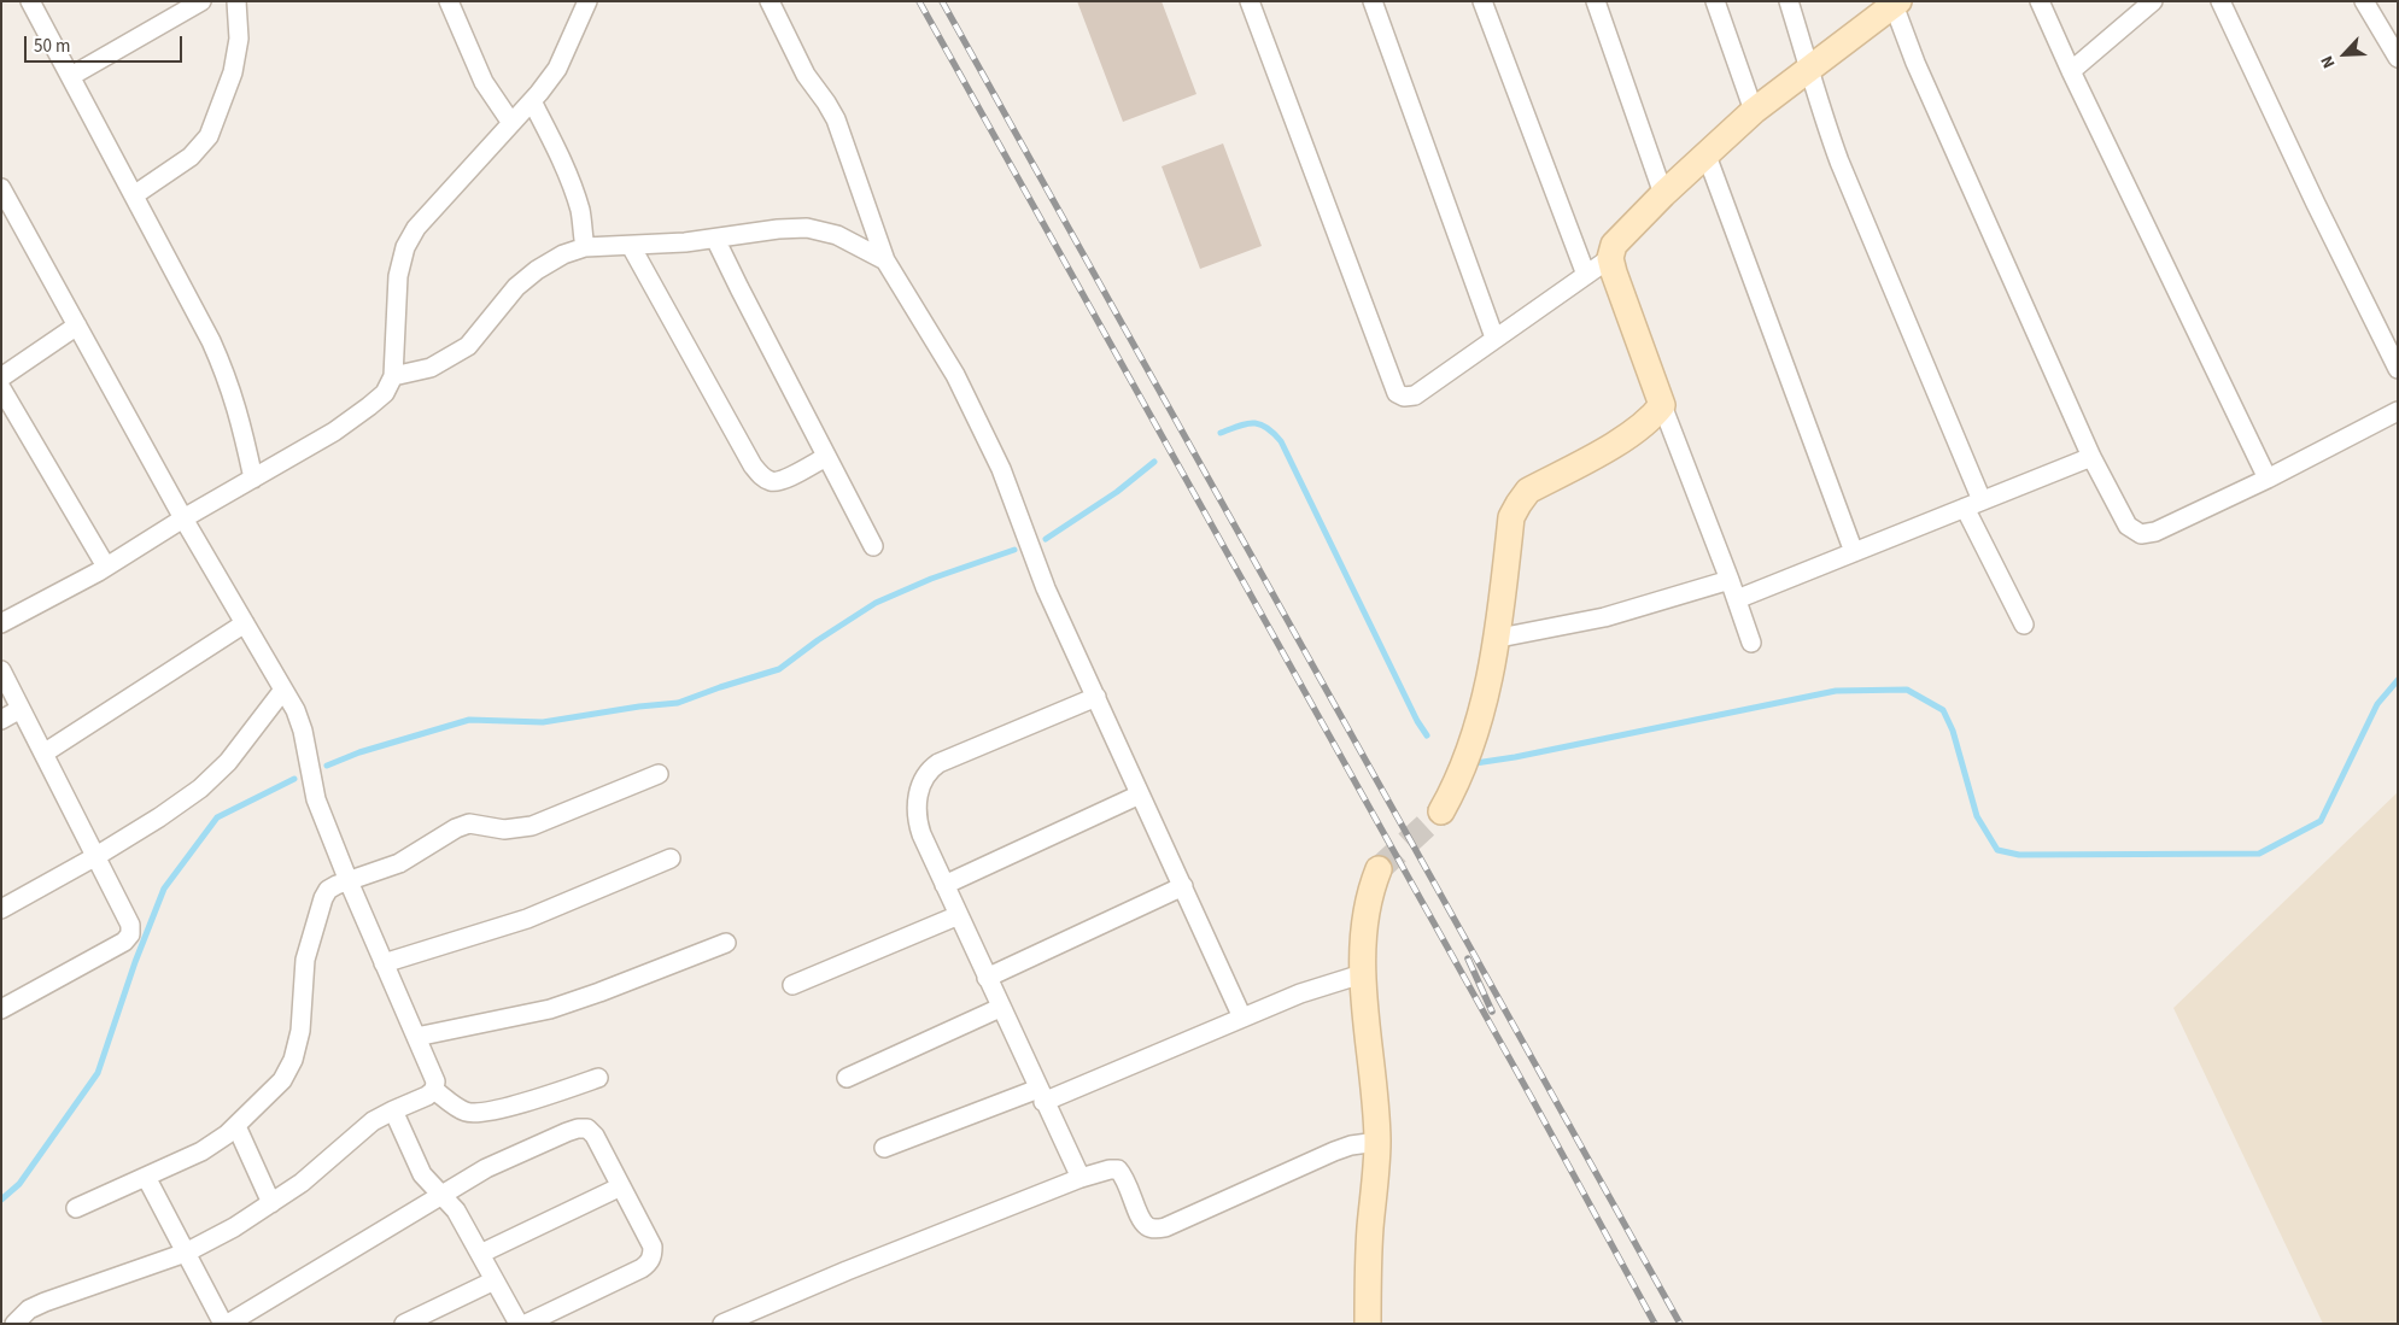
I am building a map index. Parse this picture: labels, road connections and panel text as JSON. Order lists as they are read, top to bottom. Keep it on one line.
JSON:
{"scale_bar":"50 m","north":"bottom left"}
